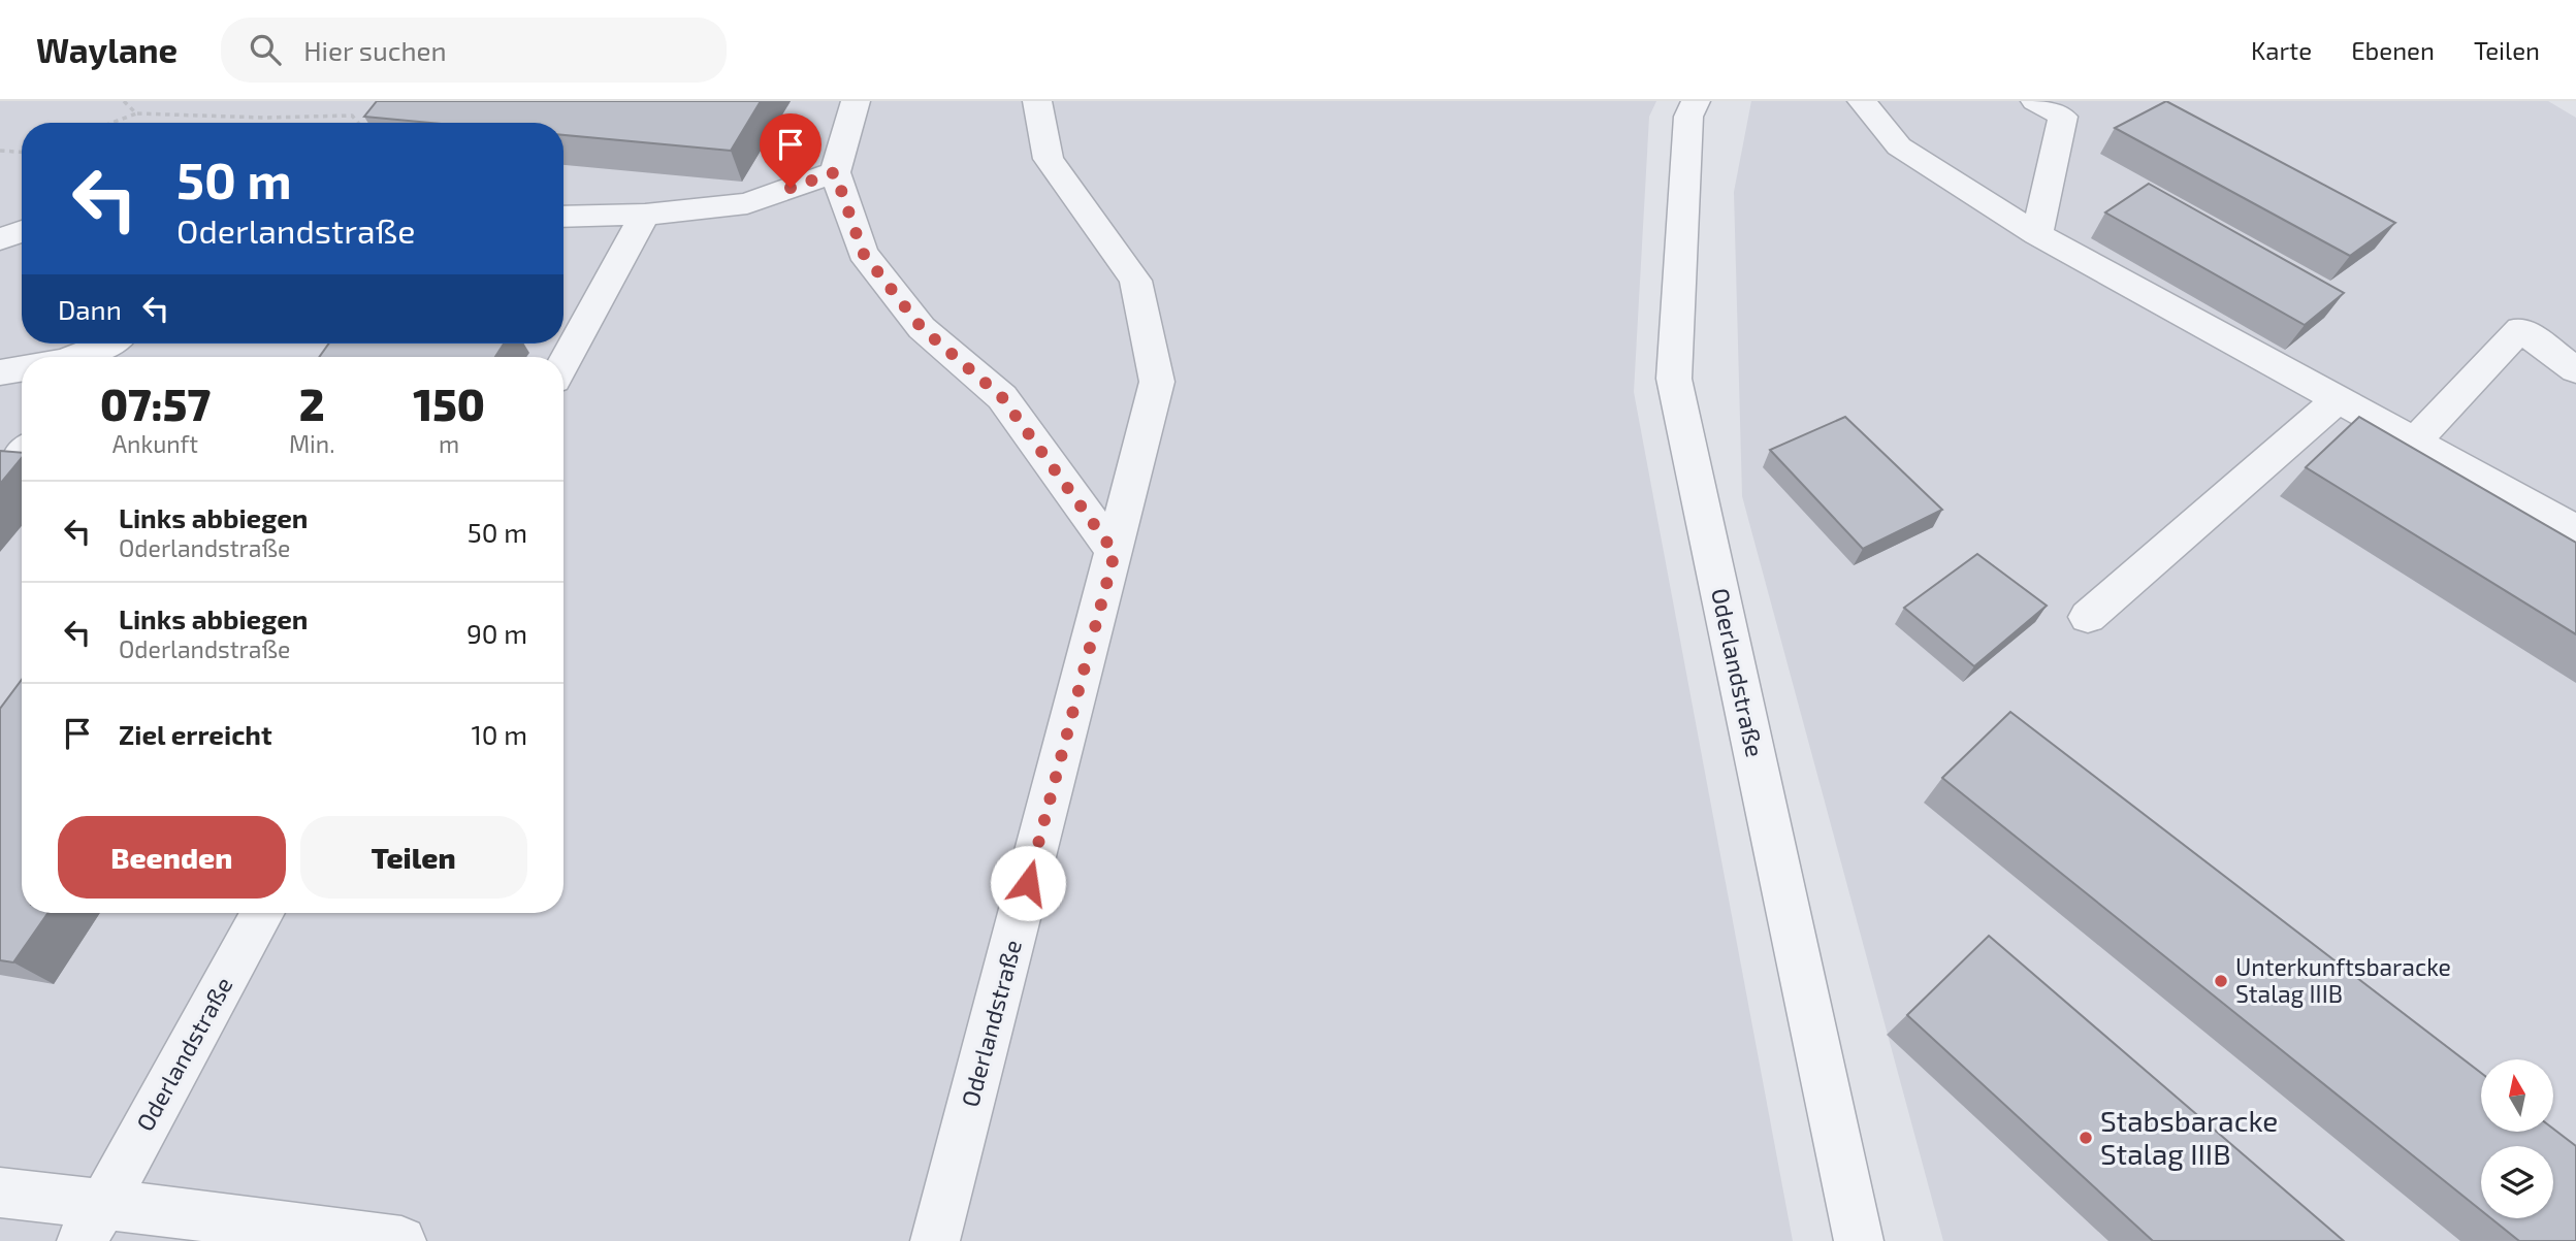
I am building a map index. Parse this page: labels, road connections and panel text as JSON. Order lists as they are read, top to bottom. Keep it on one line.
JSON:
{"streets":{"street":["Oderlandstraße"]},"places":["Unterkunftsbaracke Stalag IIIB","Stabsbaracke Stalag IIIB"],"north":"top","page":{"header":"Waylane","search":"Hier suchen","nav":["Karte","Ebenen","Teilen"],"turn":["50 m","Oderlandstraße"],"then":"Dann","eta":["07:57","Ankunft","2","Min.","150","m"],"list":[{"name":"Links abbiegen","note":"Oderlandstraße","value":"50 m"},{"name":"Links abbiegen","note":"Oderlandstraße","value":"90 m"},{"name":"Ziel erreicht","value":"10 m"}],"buttons":["Beenden","Teilen"]}}
